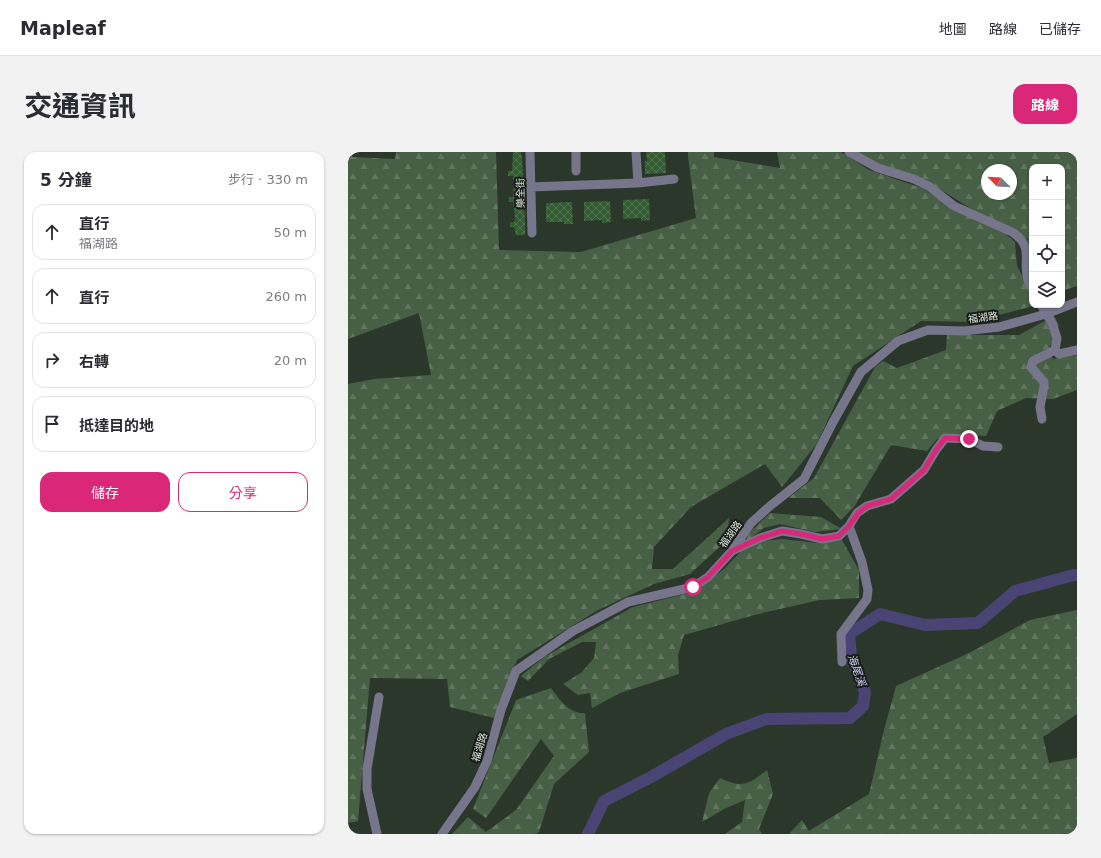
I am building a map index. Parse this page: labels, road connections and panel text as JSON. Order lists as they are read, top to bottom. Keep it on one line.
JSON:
{"streets":{"street":["樂全街","福湖路"]},"water":["海尾溪"],"north":"top left","page":{"header":"Mapleaf","nav":["地圖","路線","已儲存"],"title":"交通資訊","buttons":["路線",["儲存","分享"]],"heading":["5 分鐘","步行 · 330 m"],"map_buttons":["+","−"],"list":[["直行","福湖路","50 m"],["直行","260 m"],["右轉","20 m"],"抵達目的地"]}}
